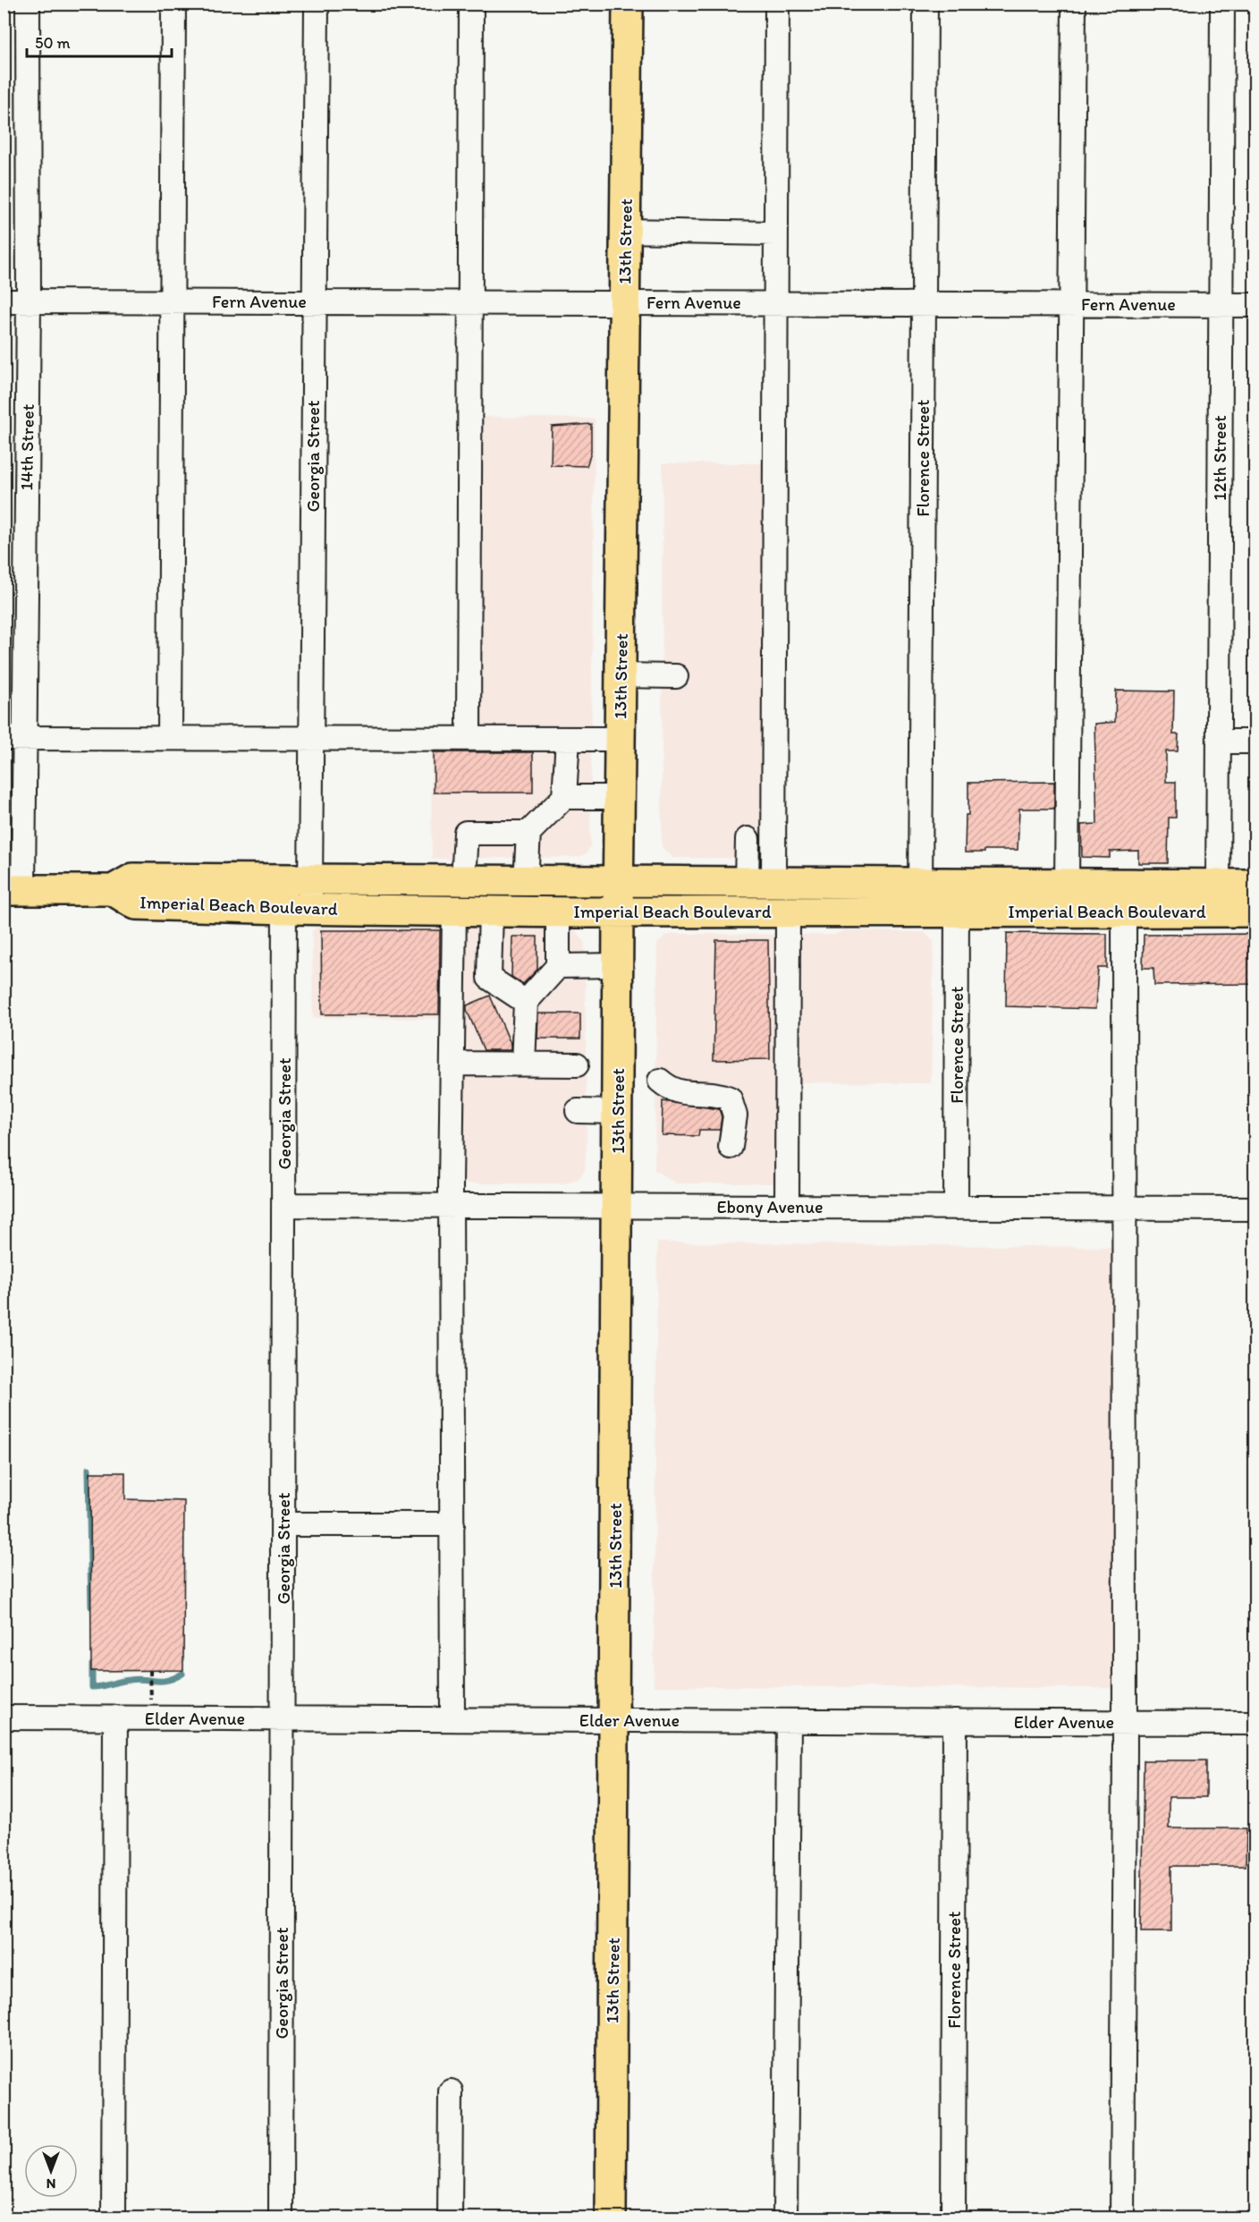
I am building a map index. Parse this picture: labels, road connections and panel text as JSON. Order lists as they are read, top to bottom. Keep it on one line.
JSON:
{"streets":{"main road":["13th Street","Imperial Beach Boulevard"],"street":["Fern Avenue","14th Street","Georgia Street","Florence Street","12th Street","Ebony Avenue","Elder Avenue"]},"crossings":[["13th Street","Fern Avenue"],["13th Street","Imperial Beach Boulevard"],["13th Street","Ebony Avenue"],["13th Street","Elder Avenue"],["Fern Avenue","14th Street"],["Fern Avenue","Georgia Street"],["Fern Avenue","Florence Street"],["Fern Avenue","12th Street"],["Georgia Street","Imperial Beach Boulevard"],["Georgia Street","Ebony Avenue"],["Georgia Street","Elder Avenue"],["Florence Street","Imperial Beach Boulevard"],["Florence Street","Ebony Avenue"],["Florence Street","Elder Avenue"],["12th Street","Imperial Beach Boulevard"]],"scale_bar":"50 m","north":"bottom"}
